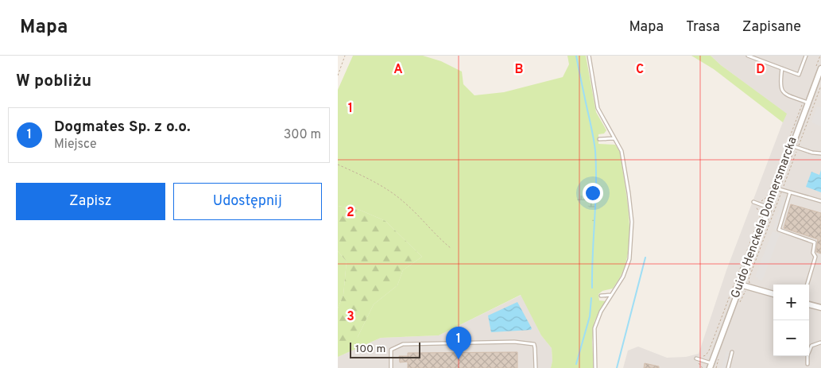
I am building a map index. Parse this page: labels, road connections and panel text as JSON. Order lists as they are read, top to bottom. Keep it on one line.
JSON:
{"streets":{"street":["Guido Henckela Donnersmarcka"]},"scale_bar":"100 m","page":{"header":"Mapa","nav":["Mapa","Trasa","Zapisane"],"heading":"W pobliżu","list":[{"mark":"1","name":"Dogmates Sp. z o.o.","note":"Miejsce","value":"300 m"}],"buttons":["Zapisz","Udostępnij"],"map_buttons":["+","−"],"pins":"1","scale":"100 m"},"grid":{"columns":["A","B","C","D"],"rows":["1","2","3"]}}
